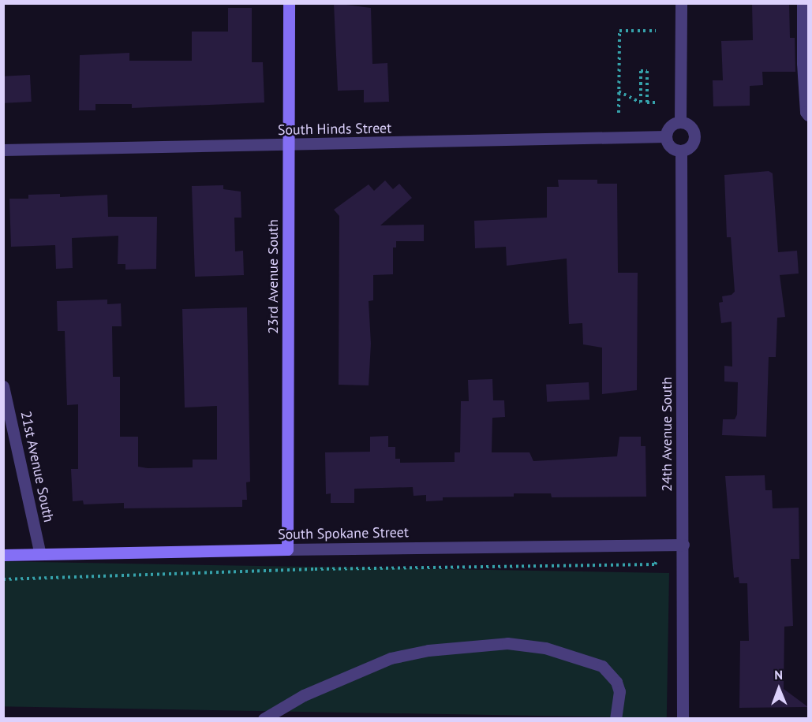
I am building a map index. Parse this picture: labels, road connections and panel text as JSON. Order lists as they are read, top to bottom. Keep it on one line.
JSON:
{"streets":{"street":["South Hinds Street","23rd Avenue South","24th Avenue South","21st Avenue South","South Spokane Street"]},"crossings":[["South Hinds Street","23rd Avenue South"],["South Hinds Street","24th Avenue South"],["23rd Avenue South","South Spokane Street"],["24th Avenue South","South Spokane Street"],["21st Avenue South","South Spokane Street"]],"north":"top"}
